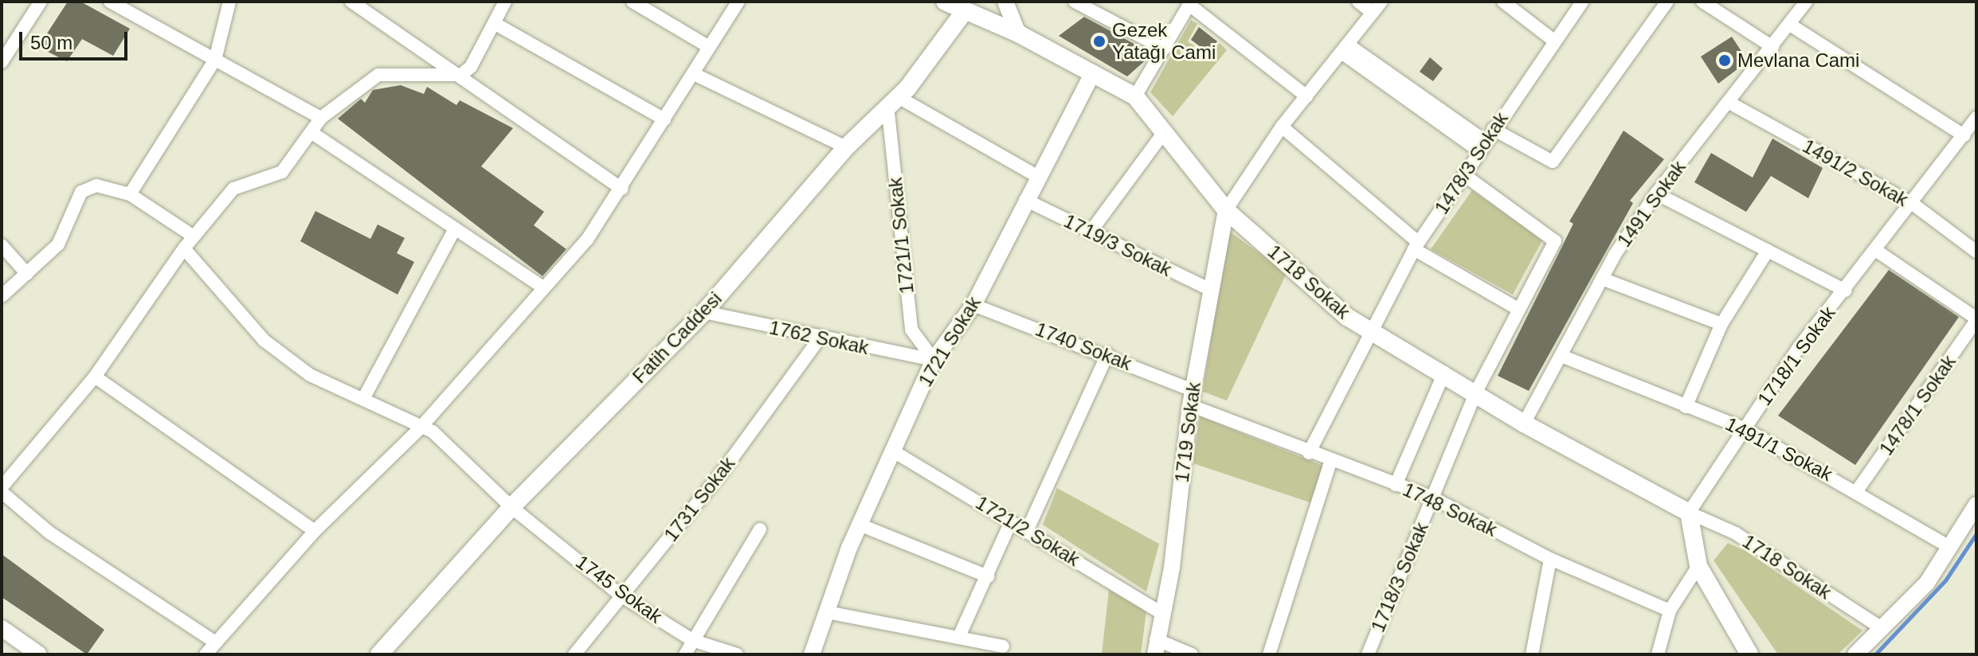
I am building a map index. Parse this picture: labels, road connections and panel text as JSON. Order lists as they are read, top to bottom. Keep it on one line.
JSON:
{"streets":{"main road":["1718 Sokak","Fatih Caddesi"],"street":["1478/3 Sokak","1491/2 Sokak","1491 Sokak","1721/1 Sokak","1719/3 Sokak","1762 Sokak","1721 Sokak","1740 Sokak","1718/1 Sokak","1478/1 Sokak","1719 Sokak","1491/1 Sokak","1731 Sokak","1748 Sokak","1721/2 Sokak","1718/3 Sokak","1745 Sokak"]},"crossings":[["1478/3 Sokak","1718 Sokak"],["1478/3 Sokak","1748 Sokak"],["1478/3 Sokak","1718/3 Sokak"],["1491/2 Sokak","1491 Sokak"],["1491/2 Sokak","1718/1 Sokak"],["1491 Sokak","1718 Sokak"],["1491 Sokak","1491/1 Sokak"],["1721/1 Sokak","Fatih Caddesi"],["1721/1 Sokak","1762 Sokak"],["1721/1 Sokak","1721 Sokak"],["1719/3 Sokak","1721 Sokak"],["1719/3 Sokak","1719 Sokak"],["1718 Sokak","Fatih Caddesi"],["1718 Sokak","1721 Sokak"],["1718 Sokak","1718/1 Sokak"],["1718 Sokak","1719 Sokak"],["1718 Sokak","1718/3 Sokak"],["Fatih Caddesi","1762 Sokak"],["Fatih Caddesi","1745 Sokak"],["1762 Sokak","1721 Sokak"],["1762 Sokak","1731 Sokak"],["1721 Sokak","1740 Sokak"],["1721 Sokak","1721/2 Sokak"],["1740 Sokak","1719 Sokak"],["1740 Sokak","1748 Sokak"],["1718/1 Sokak","1491/1 Sokak"],["1478/1 Sokak","1491/1 Sokak"],["1719 Sokak","1748 Sokak"],["1719 Sokak","1721/2 Sokak"],["1731 Sokak","1745 Sokak"],["1748 Sokak","1718/3 Sokak"]],"places":["Gezek Yatağı Cami","Mevlana Cami"],"scale_bar":"50 m"}
